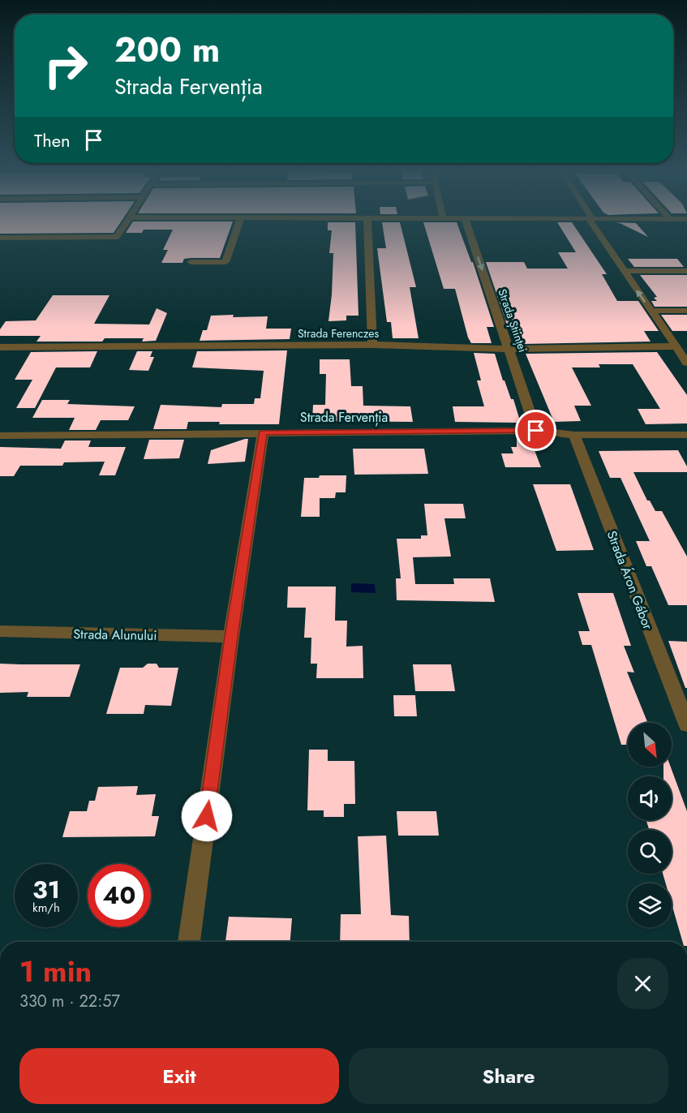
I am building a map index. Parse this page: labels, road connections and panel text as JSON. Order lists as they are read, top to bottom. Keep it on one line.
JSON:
{"streets":{"street":["Strada Științei","Strada Ferenczes","Strada Fervenția","Strada Áron Gábor","Strada Alunului"]},"crossings":[["Strada Științei","Strada Ferenczes"],["Strada Științei","Strada Fervenția"],["Strada Fervenția","Strada Áron Gábor"]],"north":"bottom right","page":{"turn":["200 m","Strada Fervenția"],"then":"Then","speed":"31 km/h","limit":"40","heading":["1 min","330 m · 22:57"],"buttons":["Exit","Share"]}}
